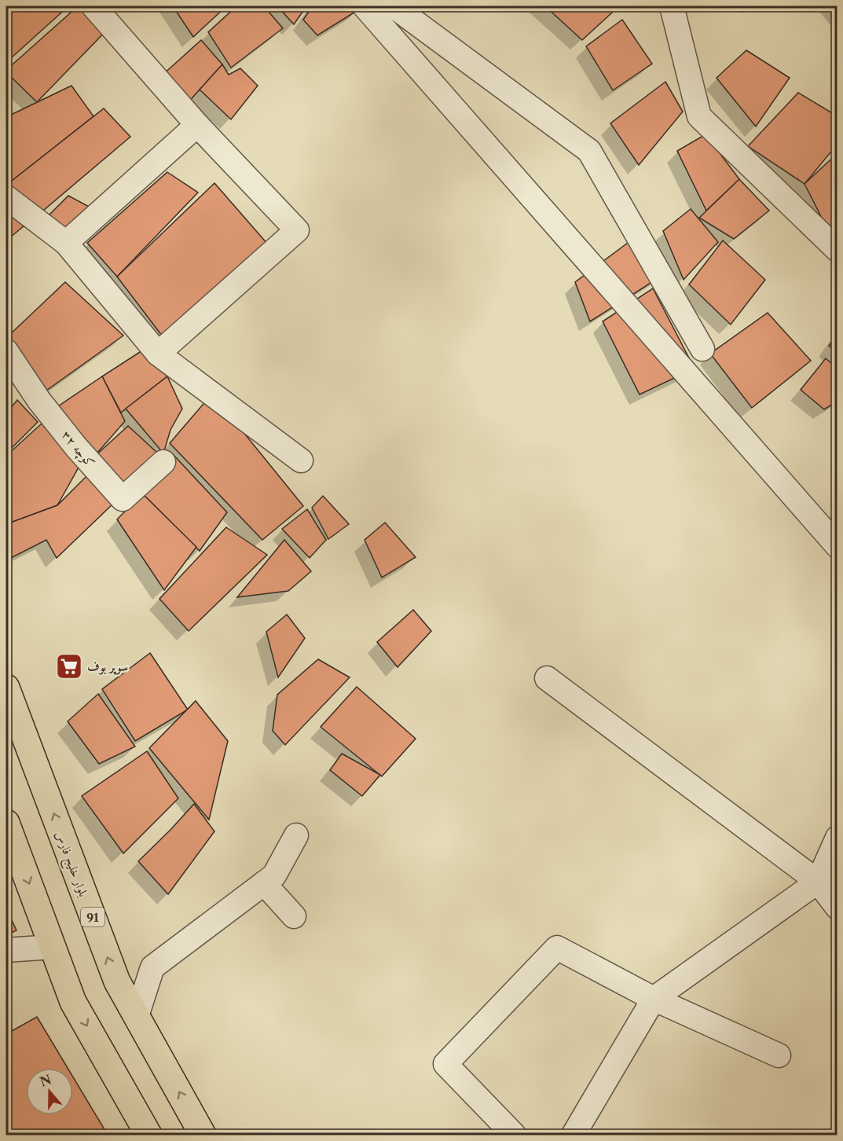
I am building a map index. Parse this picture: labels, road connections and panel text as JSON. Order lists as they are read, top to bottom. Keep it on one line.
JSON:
{"streets":{"highway":["بلوار خلیج فارس","91"],"street":["کوچه ۳۲"]},"places":{"supermarket":["سوپر بوف"]},"north":"top"}
